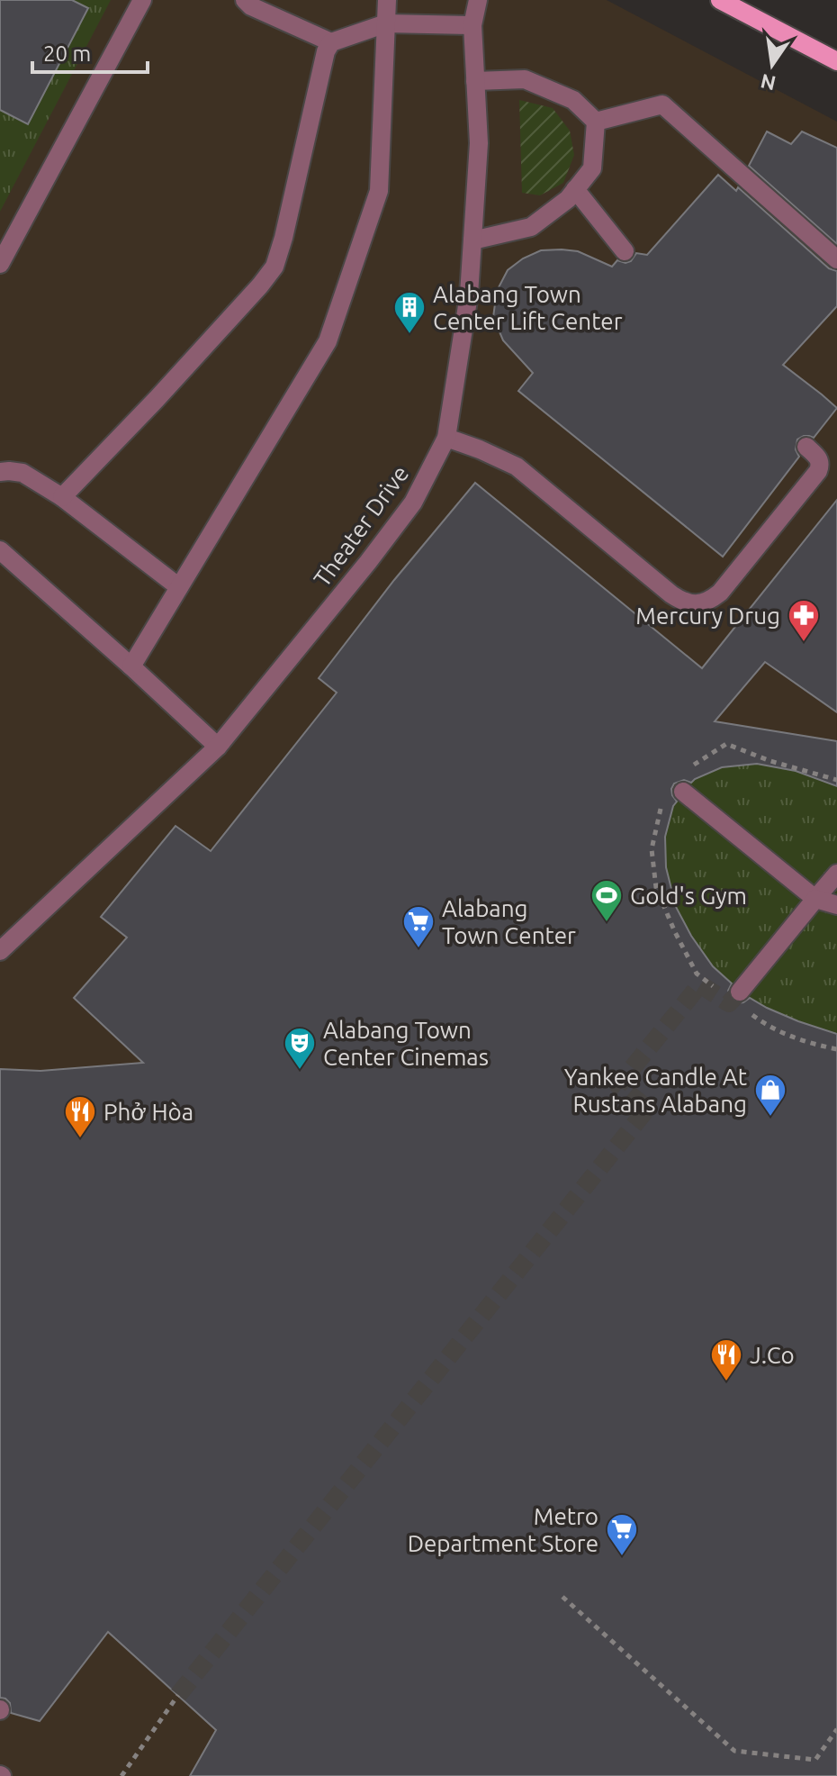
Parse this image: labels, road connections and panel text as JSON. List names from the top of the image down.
{
  "streets": {
    "street": ["Theater Drive"]
  },
  "places": {
    "building": ["Alabang Town Center Lift Center"],
    "pharmacy": ["Mercury Drug"],
    "sports": ["Gold's Gym"],
    "supermarket": ["Alabang Town Center", "Metro Department Store"],
    "theatre": ["Alabang Town Center Cinemas"],
    "shop": ["Yankee Candle At Rustans Alabang"],
    "restaurant": ["Phở Hòa", "J.Co"]
  },
  "scale_bar": "20 m",
  "north": "bottom"
}
